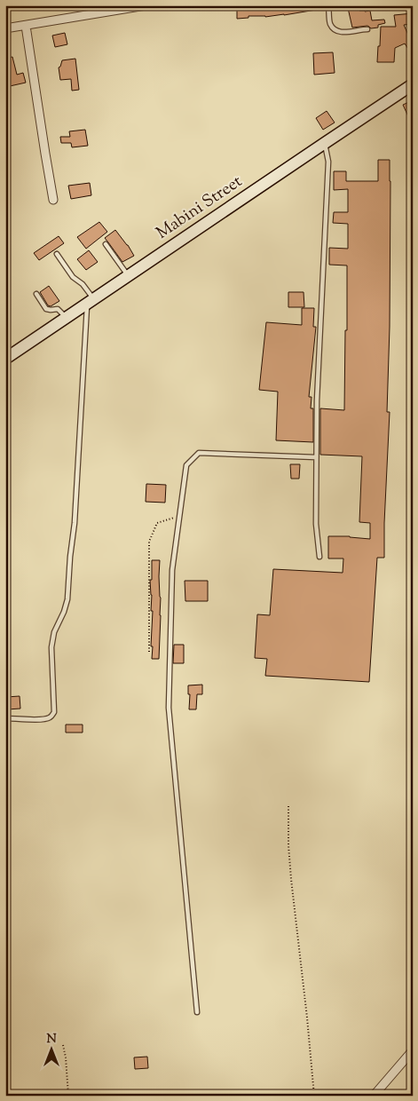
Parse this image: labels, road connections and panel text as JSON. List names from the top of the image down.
{
  "streets": {
    "main road": ["Mabini Street"]
  },
  "north": "top"
}
